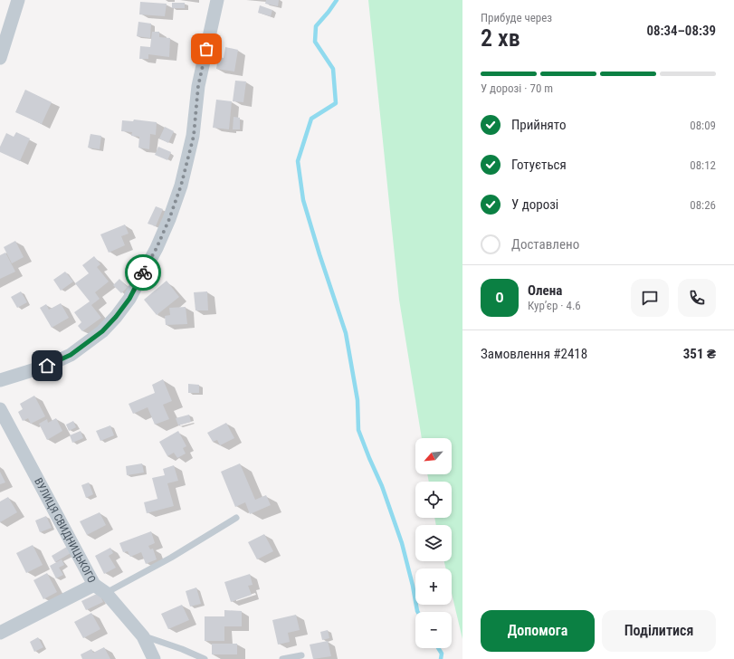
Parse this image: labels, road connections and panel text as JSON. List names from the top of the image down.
{
  "streets": {
    "street": ["ВУЛИЦЯ СВИДНИЦЬКОГО"]
  },
  "north": "bottom left",
  "page": {
    "heading": ["2 хв", "Прибуде через", "08:34–08:39"],
    "panel": [
      "Олена",
      "Кур’єр · 4.6",
      "Замовлення #2418",
      "351 ₴"
    ],
    "bar": "У дорозі · 70 m",
    "list": [
      ["Прийнято", "08:09"],
      ["Готується", "08:12"],
      ["У дорозі", "08:26"],
      "Доставлено"
    ],
    "round": "О",
    "map_buttons": ["+", "−"],
    "buttons": ["Допомога", "Поділитися"]
  }
}
